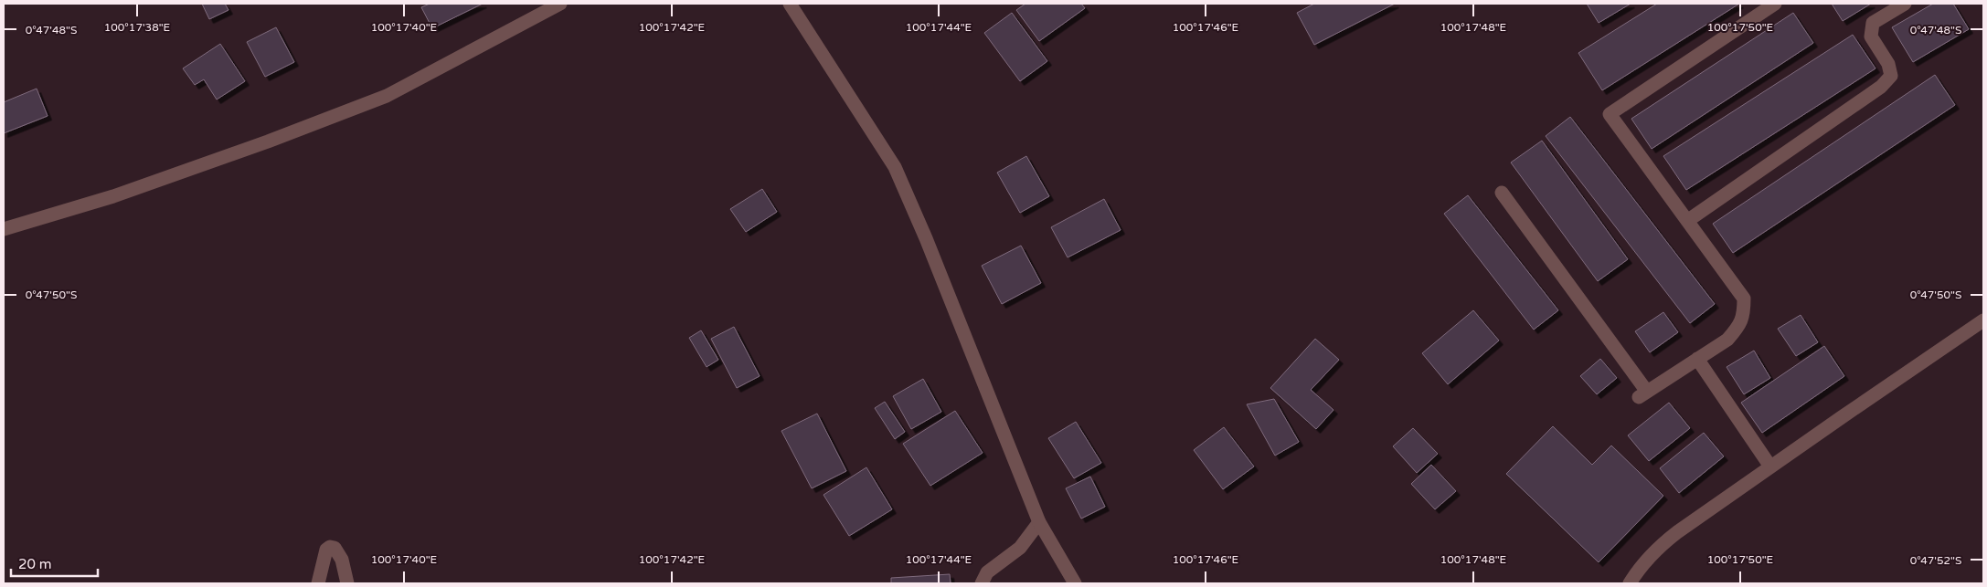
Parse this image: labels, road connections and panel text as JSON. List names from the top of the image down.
{
  "scale_bar": "20 m",
  "coordinates": [
    "100°17'38\"E",
    "100°17'40\"E",
    "100°17'42\"E",
    "100°17'44\"E",
    "100°17'46\"E",
    "100°17'48\"E",
    "100°17'50\"E",
    "0°47'48\"S",
    "0°47'50\"S",
    "0°47'52\"S"
  ]
}
